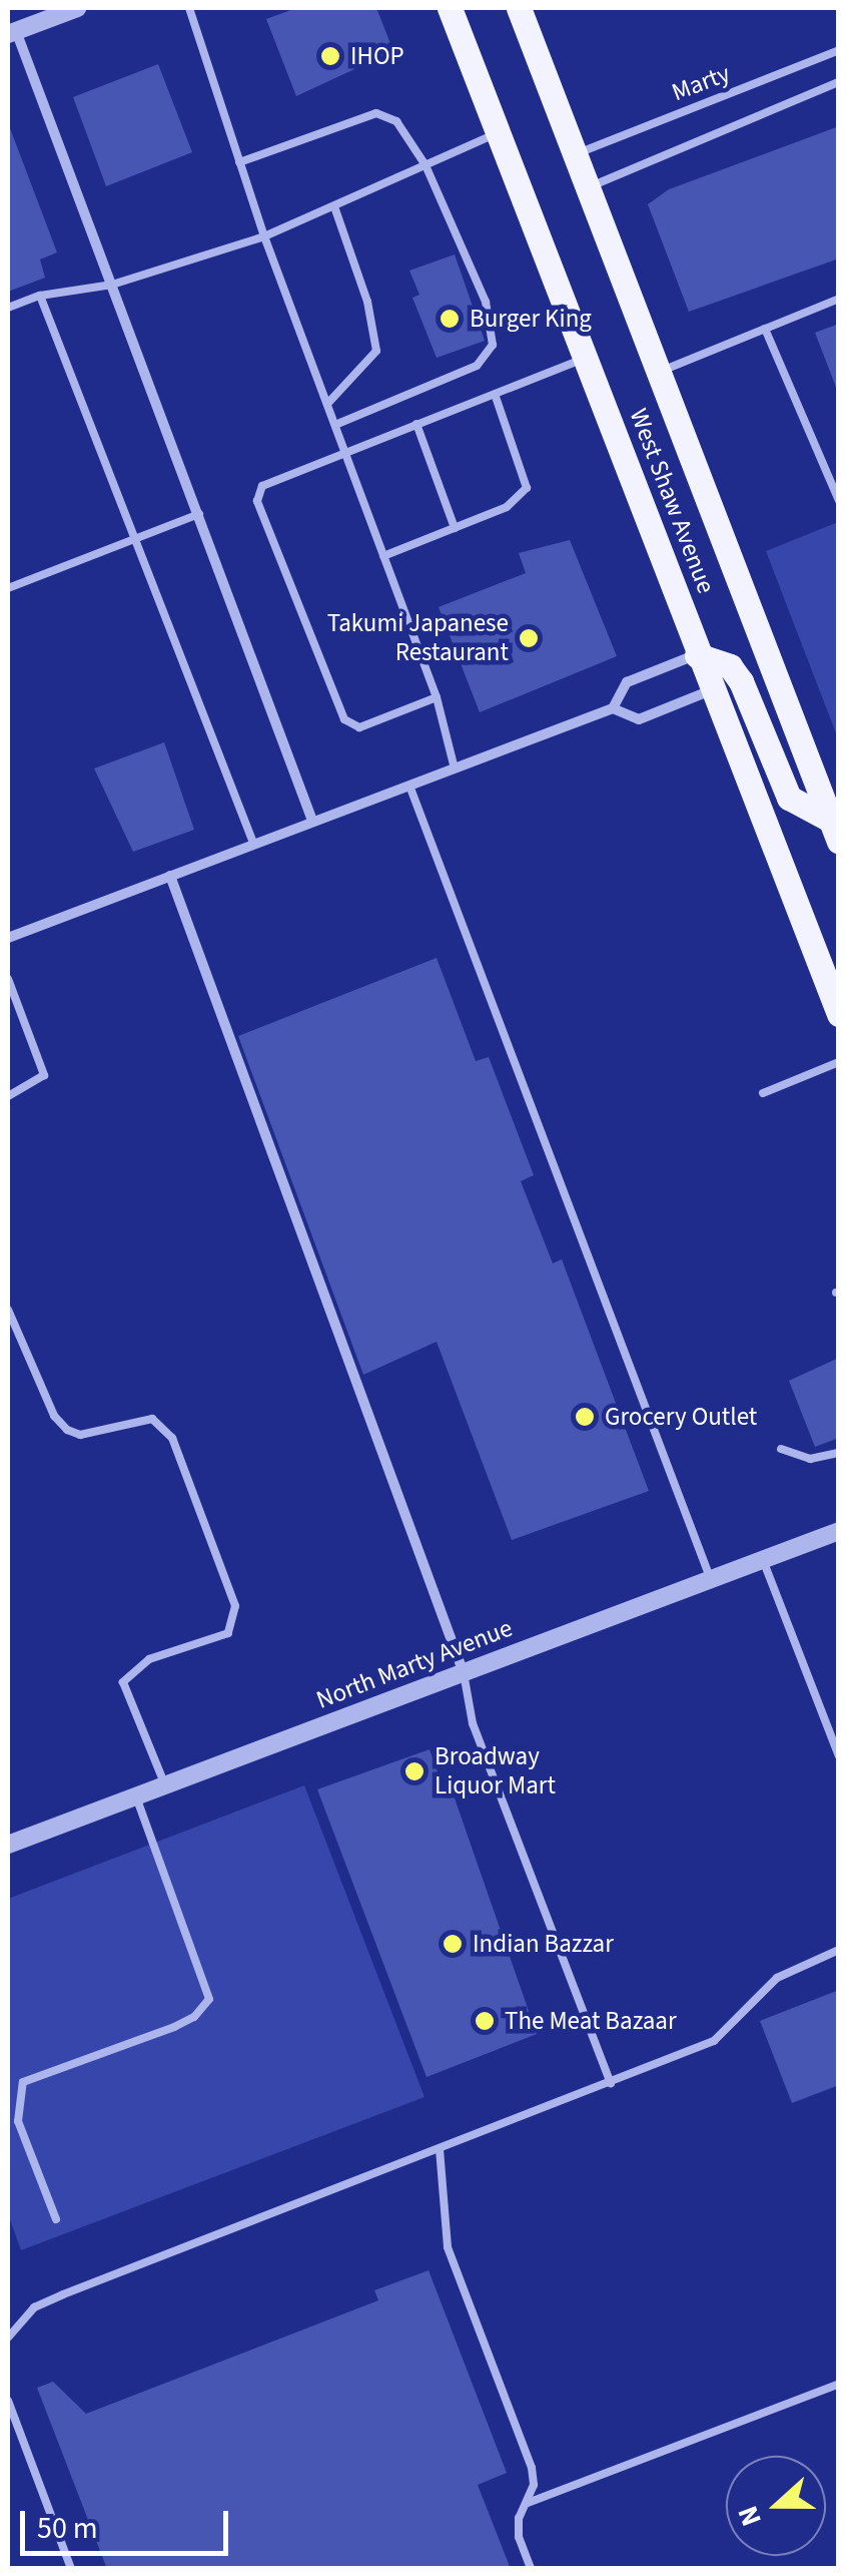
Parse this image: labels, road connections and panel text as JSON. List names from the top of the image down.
{
  "streets": {
    "main road": ["West Shaw Avenue"],
    "street": ["North Marty Avenue"],
    "lane": ["Marty"]
  },
  "crossings": [
    ["Marty", "West Shaw Avenue"]
  ],
  "places": [
    "IHOP",
    "Burger King",
    "Takumi Japanese Restaurant",
    "Grocery Outlet",
    "Broadway Liquor Mart",
    "Indian Bazzar",
    "The Meat Bazaar"
  ],
  "scale_bar": "50 m",
  "north": "left"
}
